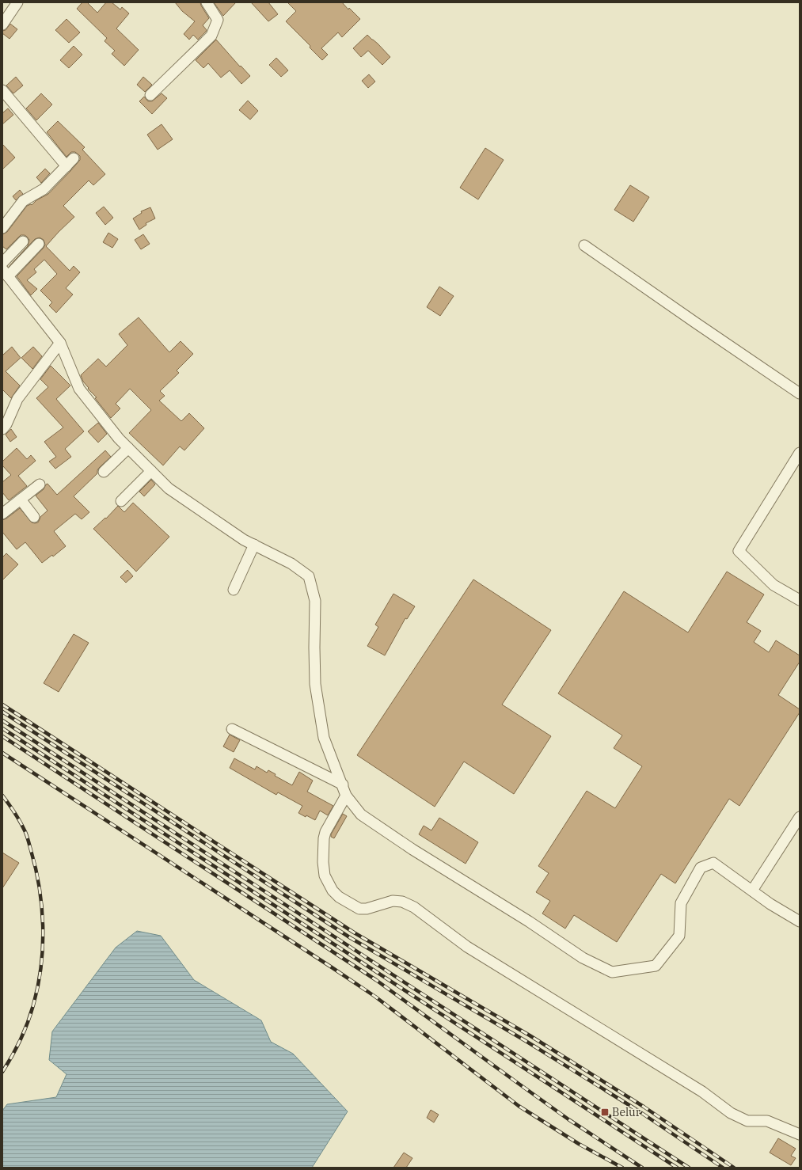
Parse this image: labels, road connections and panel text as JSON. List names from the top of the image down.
{
  "places": {
    "transit": ["Belur"]
  }
}
